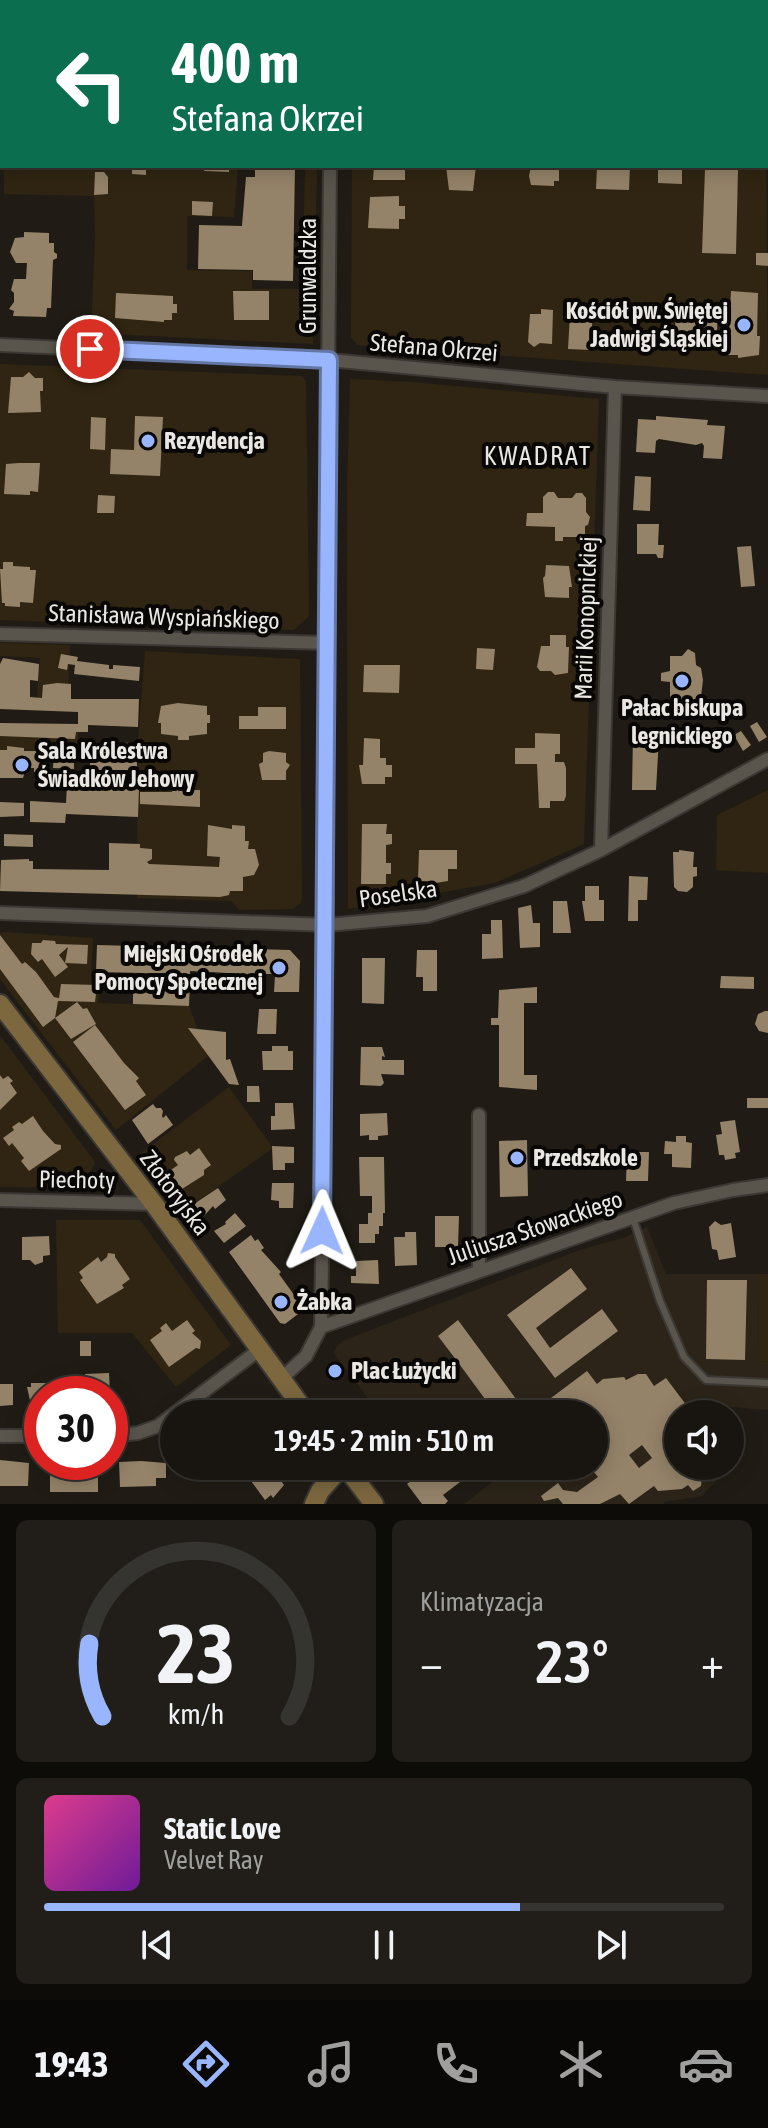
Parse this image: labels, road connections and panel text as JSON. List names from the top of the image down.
{
  "streets": {
    "street": [
      "Grunwaldzka",
      "Stefana Okrzei",
      "Stanisława Wyspiańskiego",
      "Marii Konopnickiej",
      "Poselska",
      "Piechoty",
      "Złotoryjska",
      "Juliusza Słowackiego"
    ]
  },
  "crossings": [
    ["Grunwaldzka", "Stefana Okrzei"],
    ["Grunwaldzka", "Stanisława Wyspiańskiego"],
    ["Grunwaldzka", "Poselska"],
    ["Grunwaldzka", "Juliusza Słowackiego"],
    ["Stefana Okrzei", "Marii Konopnickiej"],
    ["Marii Konopnickiej", "Poselska"],
    ["Piechoty", "Złotoryjska"]
  ],
  "districts": ["KWADRAT"],
  "places": [
    "Kościół pw. Świętej Jadwigi Śląskiej",
    "Rezydencja",
    "Pałac biskupa legnickiego",
    "Sala Królestwa Świadków Jehowy",
    "Miejski Ośrodek Pomocy Społecznej",
    "Przedszkole",
    "Żabka",
    "Plac Łużycki"
  ],
  "page": {
    "turn": ["400 m", "Stefana Okrzei"],
    "limit": "30",
    "trip": "19:45 · 2 min · 510 m",
    "tile": "Klimatyzacja",
    "heat": ["−", "23°", "+"],
    "song": ["Static Love", "Velvet Ray"],
    "tabs": "19:43",
    "gauge": ["23", "km/h"]
  }
}
